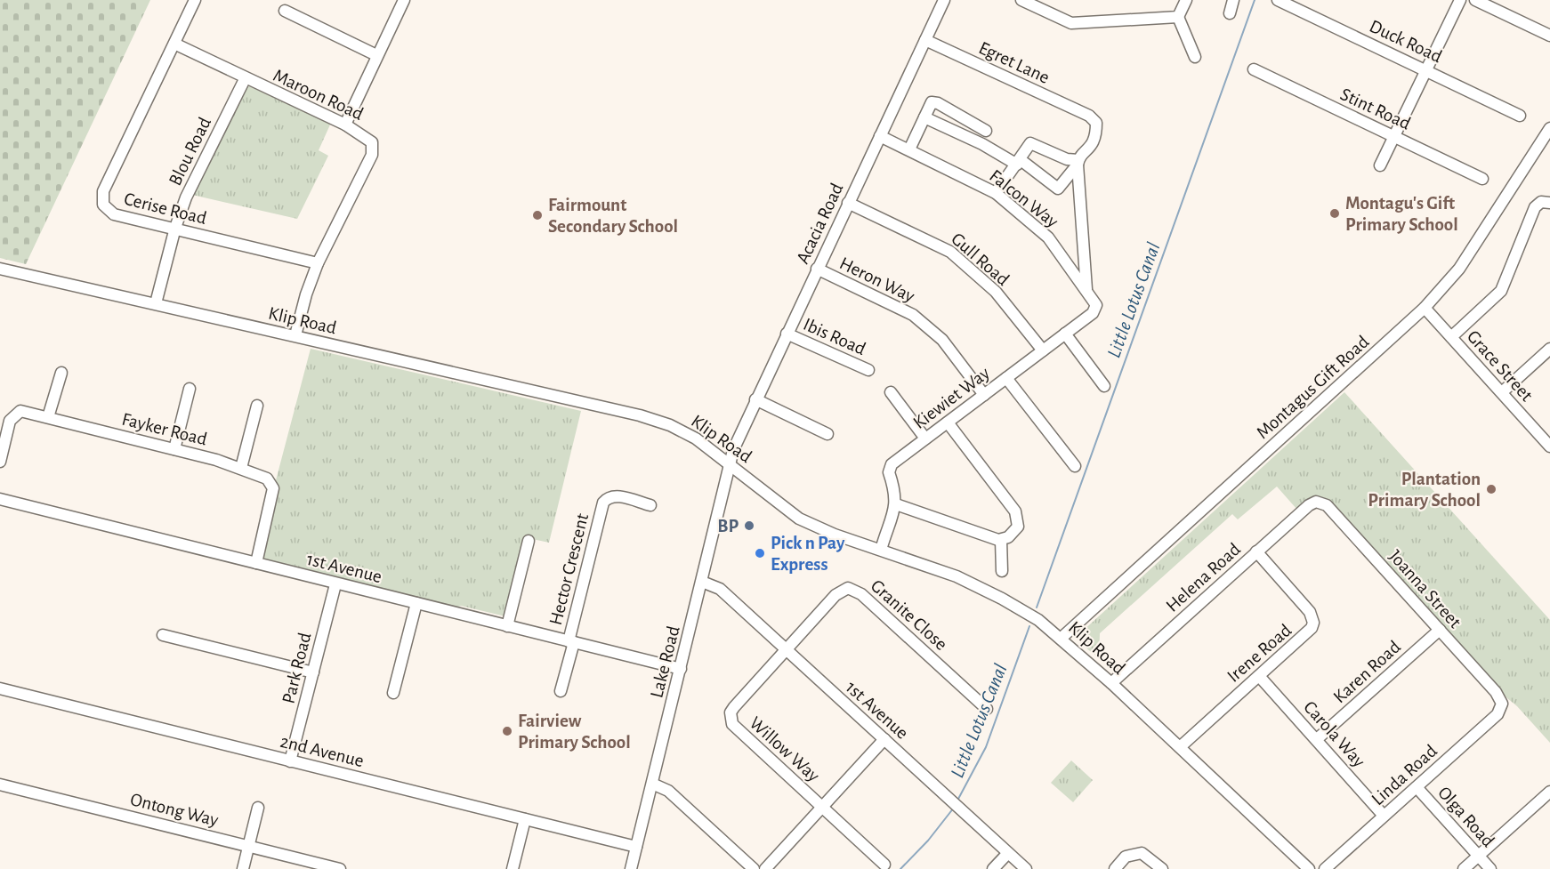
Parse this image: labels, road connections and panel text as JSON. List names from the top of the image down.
{
  "streets": {
    "street": [
      "Duck Road",
      "Egret Lane",
      "Maroon Road",
      "Stint Road",
      "Blou Road",
      "Falcon Way",
      "Cerise Road",
      "Acacia Road",
      "Gull Road",
      "Heron Way",
      "Klip Road",
      "Ibis Road",
      "Grace Street",
      "Montagus Gift Road",
      "Kiewiet Way",
      "Fayker Road",
      "1st Avenue",
      "Hector Crescent",
      "Helena Road",
      "Joanna Street",
      "Granite Close",
      "Irene Road",
      "Lake Road",
      "Park Road",
      "Karen Road",
      "Carola Way",
      "Willow Way",
      "2nd Avenue",
      "Linda Road",
      "Ontong Way",
      "Olga Road"
    ]
  },
  "crossings": [
    ["Egret Lane", "Acacia Road"],
    ["Maroon Road", "Blou Road"],
    ["Maroon Road", "Cerise Road"],
    ["Maroon Road", "Klip Road"],
    ["Blou Road", "Cerise Road"],
    ["Blou Road", "Klip Road"],
    ["Falcon Way", "Acacia Road"],
    ["Falcon Way", "Kiewiet Way"],
    ["Acacia Road", "Gull Road"],
    ["Acacia Road", "Heron Way"],
    ["Acacia Road", "Klip Road"],
    ["Acacia Road", "Ibis Road"],
    ["Acacia Road", "Lake Road"],
    ["Gull Road", "Kiewiet Way"],
    ["Heron Way", "Kiewiet Way"],
    ["Klip Road", "Montagus Gift Road"],
    ["Klip Road", "Kiewiet Way"],
    ["Klip Road", "Helena Road"],
    ["Klip Road", "Irene Road"],
    ["Klip Road", "Lake Road"],
    ["Grace Street", "Montagus Gift Road"],
    ["Fayker Road", "1st Avenue"],
    ["1st Avenue", "Hector Crescent"],
    ["1st Avenue", "Granite Close"],
    ["1st Avenue", "Lake Road"],
    ["1st Avenue", "Park Road"],
    ["1st Avenue", "Willow Way"],
    ["Helena Road", "Joanna Street"],
    ["Helena Road", "Irene Road"],
    ["Joanna Street", "Karen Road"],
    ["Joanna Street", "Linda Road"],
    ["Granite Close", "Willow Way"],
    ["Irene Road", "Carola Way"],
    ["Lake Road", "2nd Avenue"],
    ["Park Road", "2nd Avenue"],
    ["Karen Road", "Carola Way"],
    ["Carola Way", "Linda Road"],
    ["Linda Road", "Olga Road"]
  ],
  "water": ["Little Lotus Canal"],
  "places": [
    "Montagu's Gift Primary School",
    "Fairmount Secondary School",
    "Plantation Primary School",
    "BP",
    "Pick n Pay Express",
    "Fairview Primary School"
  ]
}
